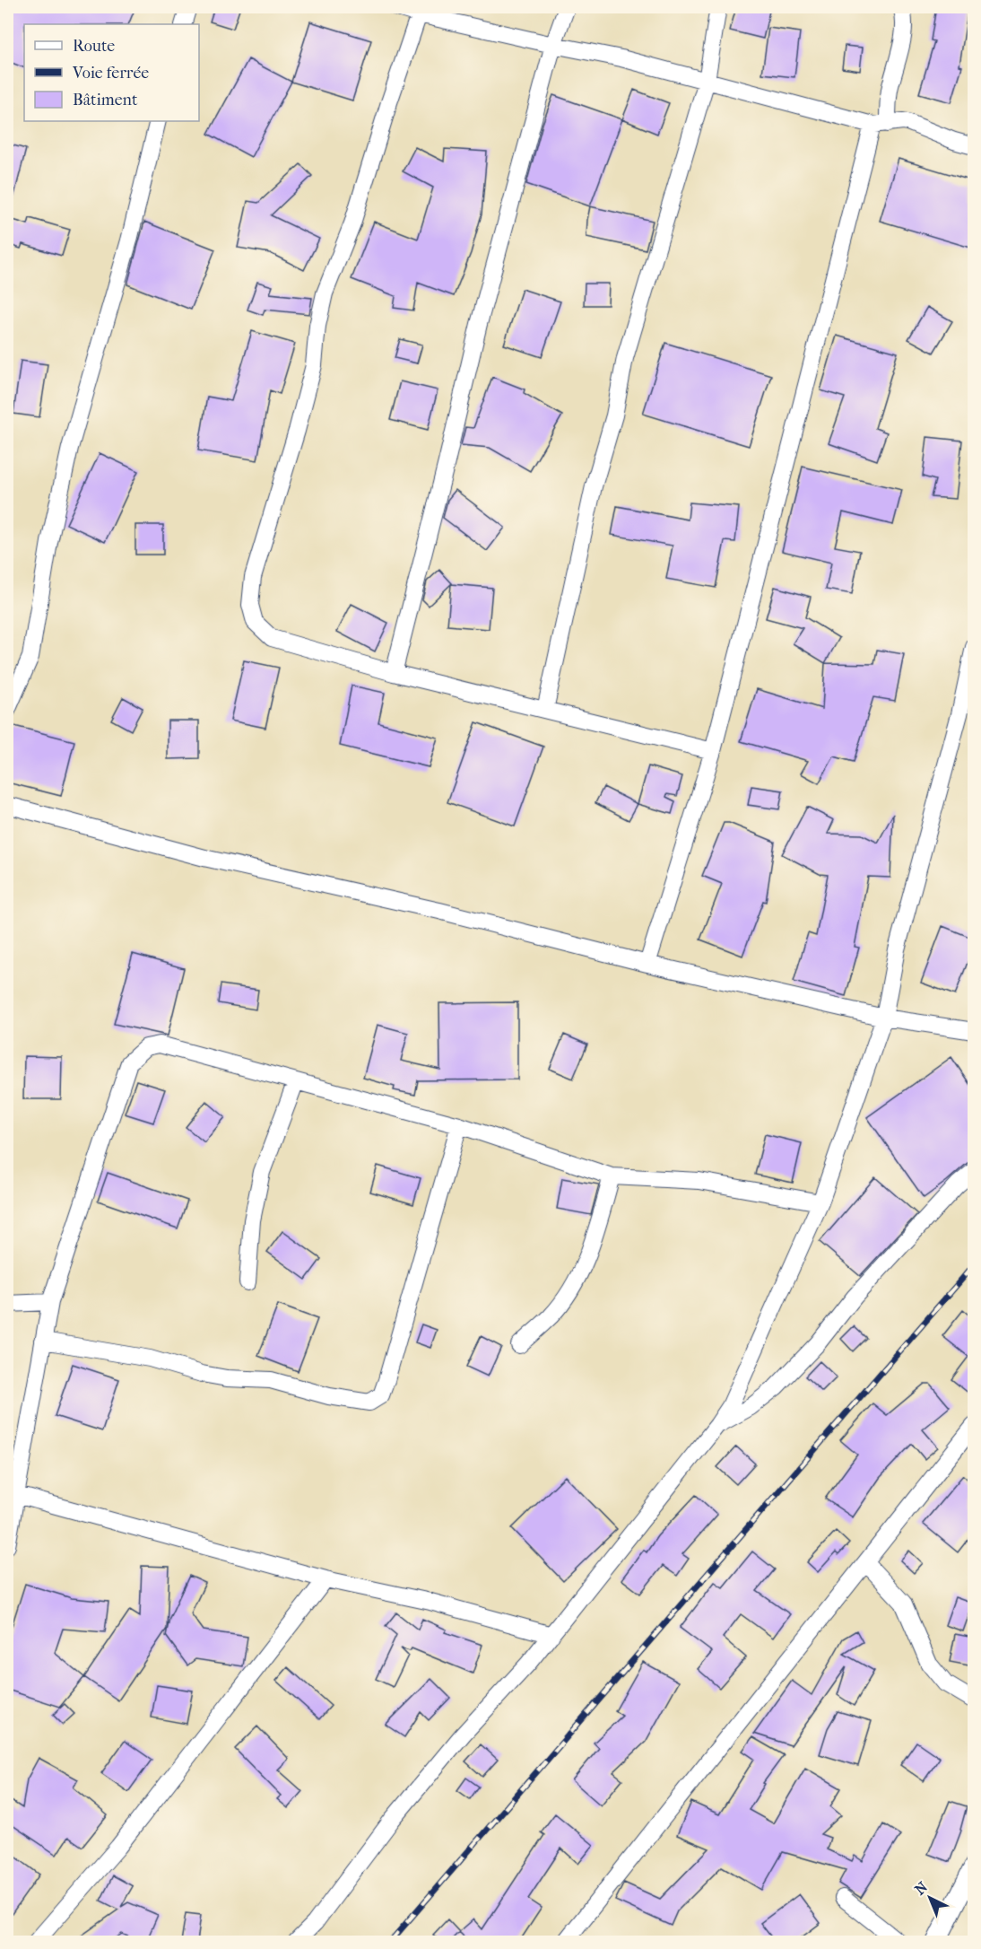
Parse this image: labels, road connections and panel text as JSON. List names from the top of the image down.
{
  "legend": ["Route", "Voie ferrée", "Bâtiment"],
  "north": "top left"
}
